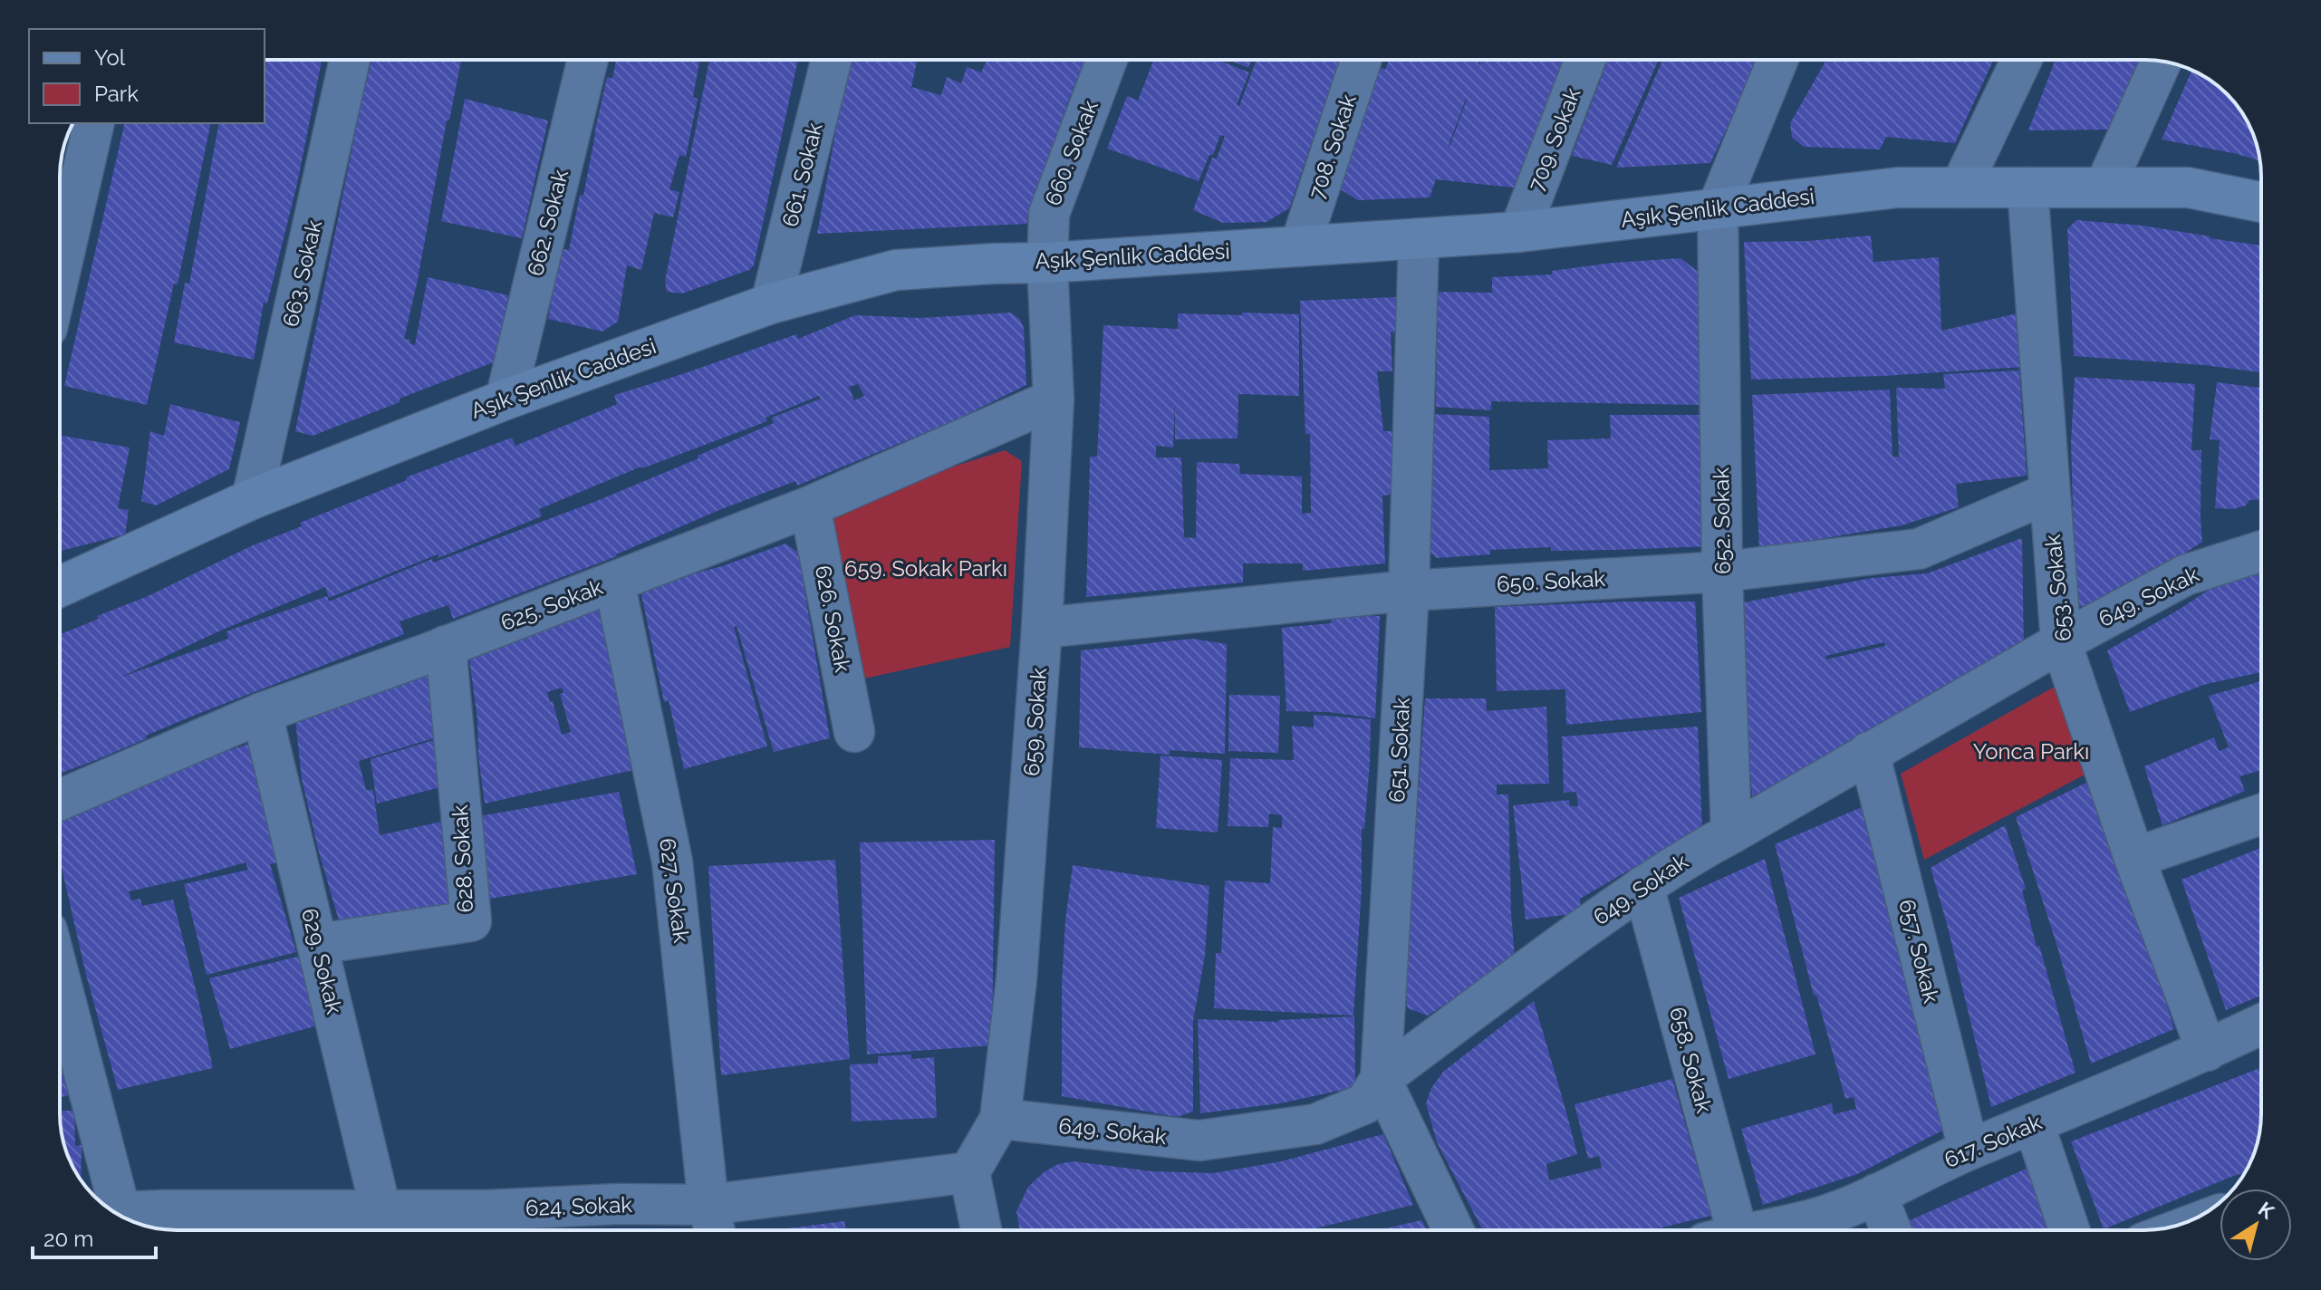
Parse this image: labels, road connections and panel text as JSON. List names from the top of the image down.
{
  "streets": {
    "street": [
      "709. Sokak",
      "708. Sokak",
      "660. Sokak",
      "661. Sokak",
      "Aşık Şenlik Caddesi",
      "662. Sokak",
      "663. Sokak",
      "652. Sokak",
      "650. Sokak",
      "653. Sokak",
      "649. Sokak",
      "625. Sokak",
      "626. Sokak",
      "659. Sokak",
      "651. Sokak",
      "628. Sokak",
      "627. Sokak",
      "657. Sokak",
      "629. Sokak",
      "658. Sokak",
      "617. Sokak",
      "624. Sokak"
    ]
  },
  "crossings": [
    ["709. Sokak", "Aşık Şenlik Caddesi"],
    ["708. Sokak", "Aşık Şenlik Caddesi"],
    ["660. Sokak", "Aşık Şenlik Caddesi"],
    ["660. Sokak", "659. Sokak"],
    ["661. Sokak", "Aşık Şenlik Caddesi"],
    ["Aşık Şenlik Caddesi", "662. Sokak"],
    ["Aşık Şenlik Caddesi", "663. Sokak"],
    ["Aşık Şenlik Caddesi", "652. Sokak"],
    ["Aşık Şenlik Caddesi", "653. Sokak"],
    ["Aşık Şenlik Caddesi", "659. Sokak"],
    ["Aşık Şenlik Caddesi", "651. Sokak"],
    ["652. Sokak", "650. Sokak"],
    ["652. Sokak", "649. Sokak"],
    ["650. Sokak", "653. Sokak"],
    ["650. Sokak", "659. Sokak"],
    ["650. Sokak", "651. Sokak"],
    ["653. Sokak", "649. Sokak"],
    ["653. Sokak", "617. Sokak"],
    ["649. Sokak", "659. Sokak"],
    ["649. Sokak", "651. Sokak"],
    ["649. Sokak", "657. Sokak"],
    ["649. Sokak", "658. Sokak"],
    ["625. Sokak", "626. Sokak"],
    ["625. Sokak", "659. Sokak"],
    ["625. Sokak", "628. Sokak"],
    ["625. Sokak", "627. Sokak"],
    ["625. Sokak", "629. Sokak"],
    ["659. Sokak", "624. Sokak"],
    ["628. Sokak", "629. Sokak"],
    ["627. Sokak", "624. Sokak"],
    ["657. Sokak", "617. Sokak"],
    ["629. Sokak", "624. Sokak"]
  ],
  "parks": ["659. Sokak Parkı", "Yonca Parkı"],
  "legend": ["Yol", "Park"],
  "scale_bar": "20 m",
  "north": "top right"
}
